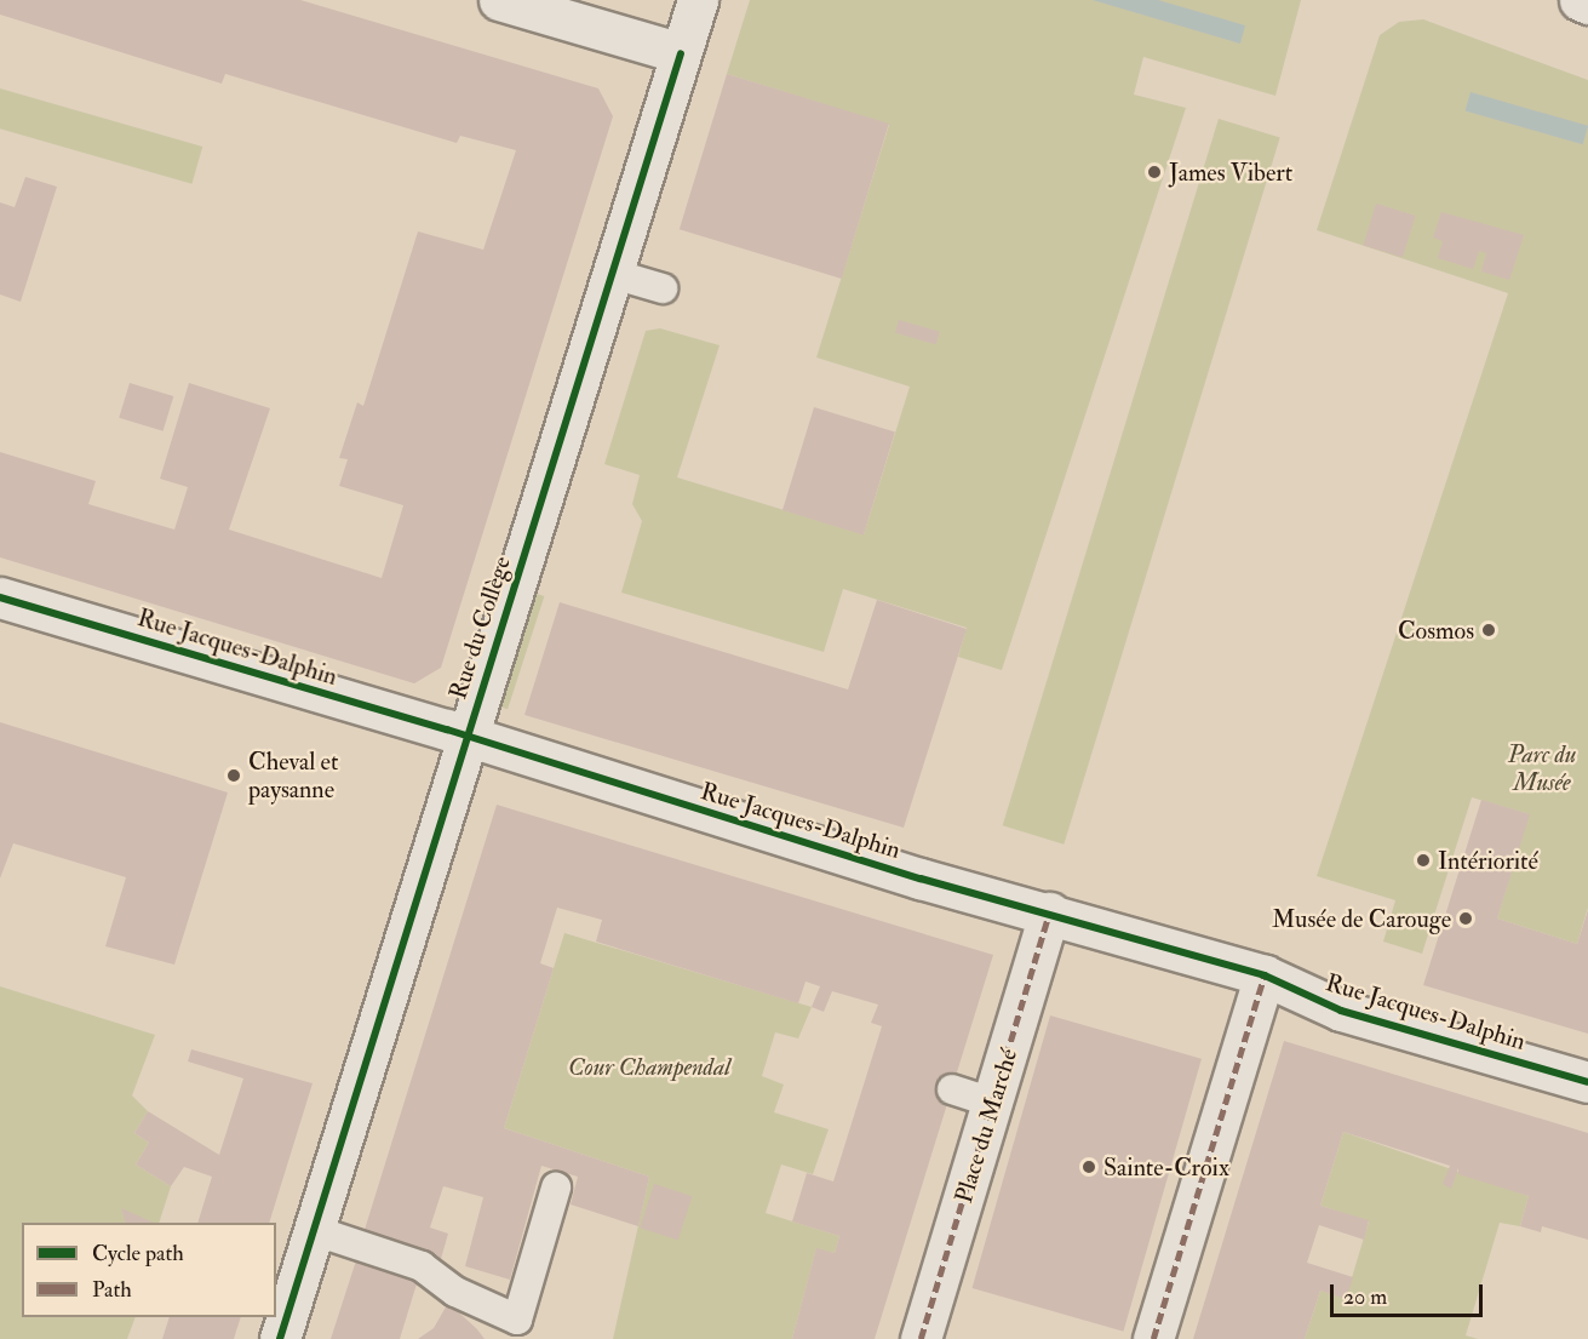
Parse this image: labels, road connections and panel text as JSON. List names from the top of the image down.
{
  "streets": {
    "street": ["Rue du Collège", "Rue Jacques-Dalphin", "Place du Marché"]
  },
  "crossings": [
    ["Rue du Collège", "Rue Jacques-Dalphin"],
    ["Rue Jacques-Dalphin", "Place du Marché"]
  ],
  "parks": ["Parc du Musée", "Cour Champendal"],
  "places": [
    "James Vibert",
    "Cosmos",
    "Cheval et paysanne",
    "Intériorité",
    "Musée de Carouge",
    "Sainte-Croix"
  ],
  "legend": ["Cycle path", "Path"],
  "scale_bar": "20 m"
}
